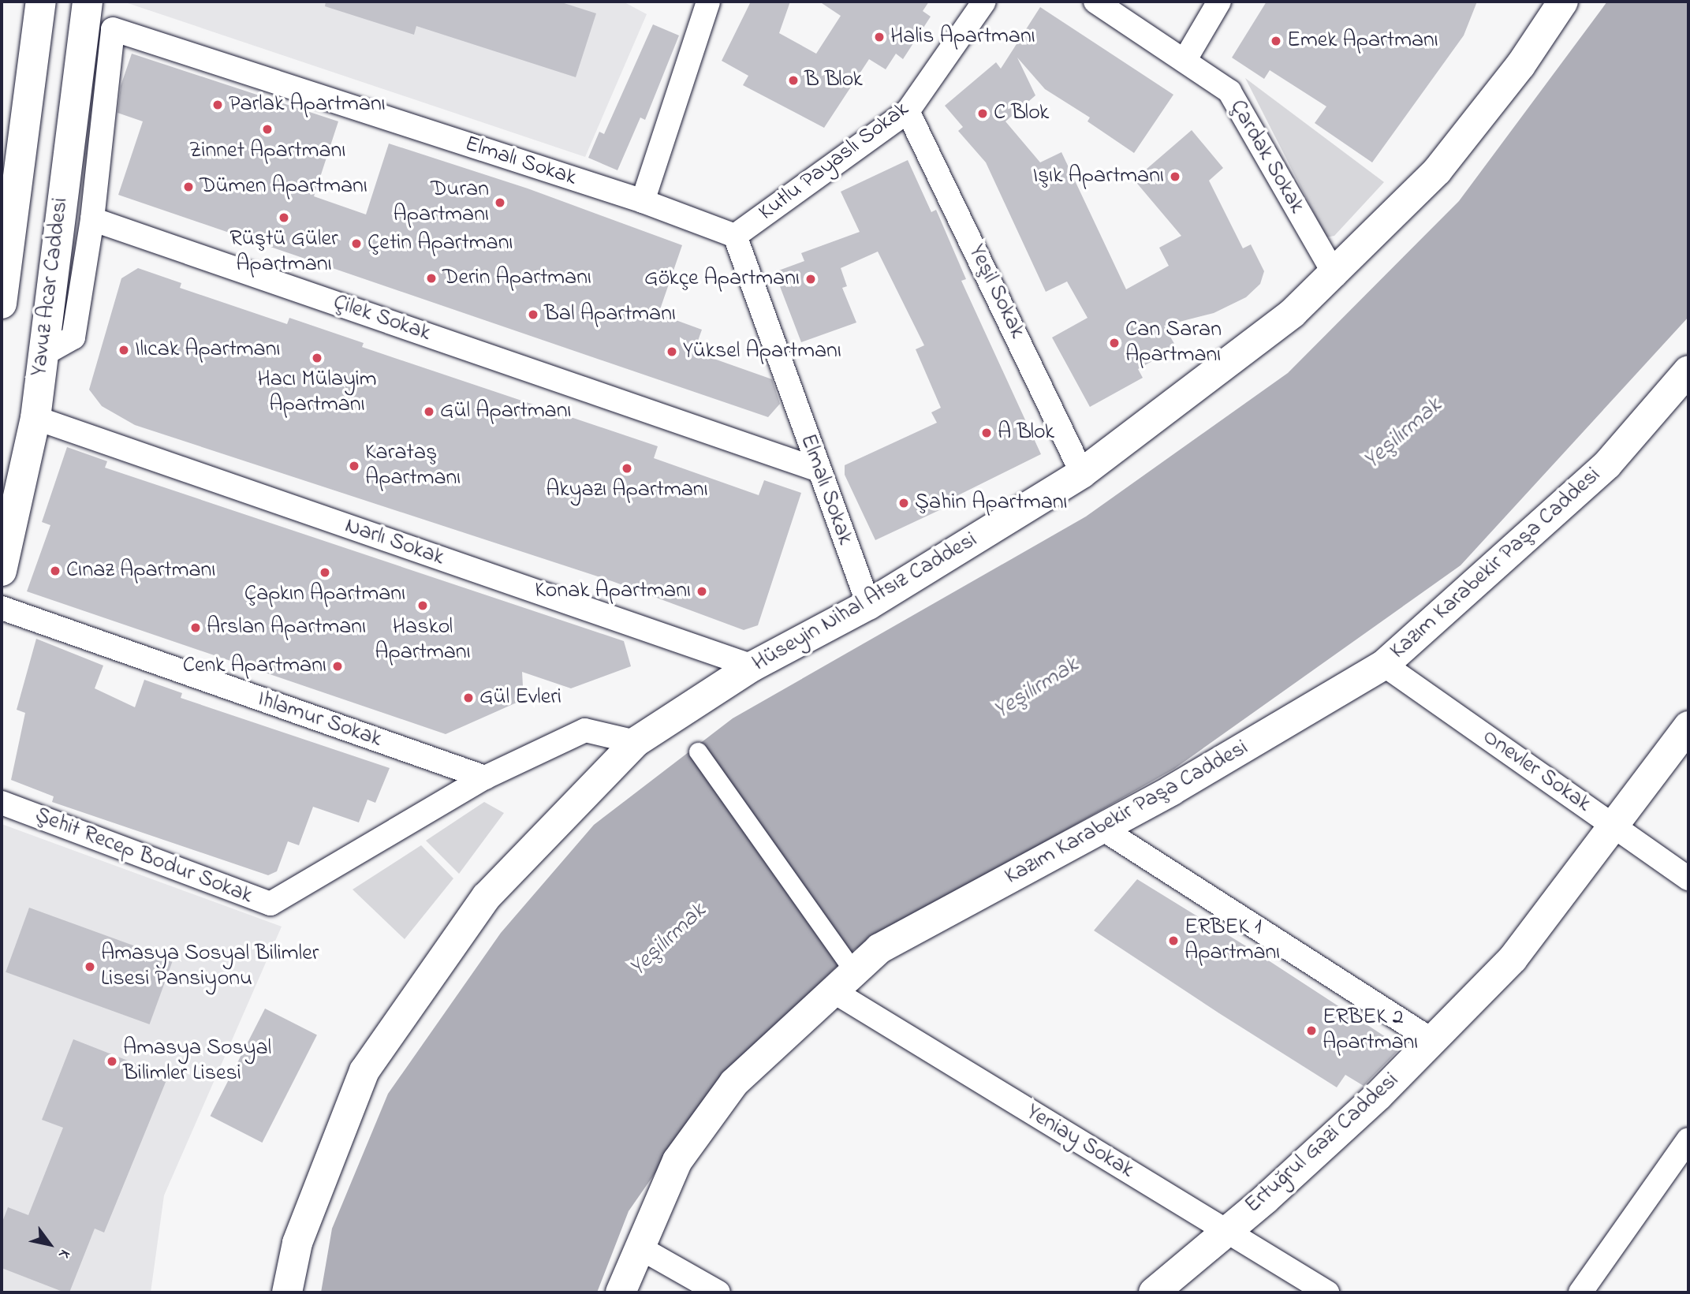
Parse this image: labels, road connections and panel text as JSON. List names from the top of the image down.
{
  "streets": {
    "street": [
      "Çardak Sokak",
      "Elmalı Sokak",
      "Kutlu Payaslı Sokak",
      "Yavuz Acar Caddesi",
      "Yeşil Sokak",
      "Çilek Sokak",
      "Narlı Sokak",
      "Kazım Karabekir Paşa Caddesi",
      "Hüseyin Nihal Atsız Caddesi",
      "Ihlamur Sokak",
      "Onevler Sokak",
      "Şehit Recep Bodur Sokak",
      "Yeniay Sokak",
      "Ertuğrul Gazi Caddesi"
    ]
  },
  "crossings": [
    ["Çardak Sokak", "Hüseyin Nihal Atsız Caddesi"],
    ["Elmalı Sokak", "Kutlu Payaslı Sokak"],
    ["Elmalı Sokak", "Çilek Sokak"],
    ["Elmalı Sokak", "Hüseyin Nihal Atsız Caddesi"],
    ["Kutlu Payaslı Sokak", "Yeşil Sokak"],
    ["Yavuz Acar Caddesi", "Narlı Sokak"],
    ["Yeşil Sokak", "Hüseyin Nihal Atsız Caddesi"],
    ["Narlı Sokak", "Hüseyin Nihal Atsız Caddesi"],
    ["Kazım Karabekir Paşa Caddesi", "Onevler Sokak"],
    ["Kazım Karabekir Paşa Caddesi", "Yeniay Sokak"],
    ["Ihlamur Sokak", "Şehit Recep Bodur Sokak"],
    ["Onevler Sokak", "Ertuğrul Gazi Caddesi"],
    ["Yeniay Sokak", "Ertuğrul Gazi Caddesi"]
  ],
  "water": ["Yeşilırmak"],
  "places": [
    "Halis Apartmanı",
    "Emek Apartmanı",
    "B Blok",
    "Parlak Apartmanı",
    "C Blok",
    "Zinnet Apartmanı",
    "Işık Apartmanı",
    "Dümen Apartmanı",
    "Duran Apartmanı",
    "Rüştü Güler Apartmanı",
    "Çetin Apartmanı",
    "Derin Apartmanı",
    "Gökçe Apartmanı",
    "Bal Apartmanı",
    "Can Saran Apartmanı",
    "Ilıcak Apartmanı",
    "Yüksel Apartmanı",
    "Hacı Mülayim Apartmanı",
    "Gül Apartmanı",
    "A Blok",
    "Karataş Apartmanı",
    "Akyazı Apartmanı",
    "Şahin Apartmanı",
    "Cınaz Apartmanı",
    "Çapkın Apartmanı",
    "Konak Apartmanı",
    "Haskol Apartmanı",
    "Arslan Apartmanı",
    "Cenk Apartmanı",
    "Gül Evleri",
    "ERBEK 1 Apartmanı",
    "Amasya Sosyal Bilimler Lisesi Pansiyonu",
    "ERBEK 2 Apartmanı",
    "Amasya Sosyal Bilimler Lisesi"
  ],
  "north": "bottom right"
}
